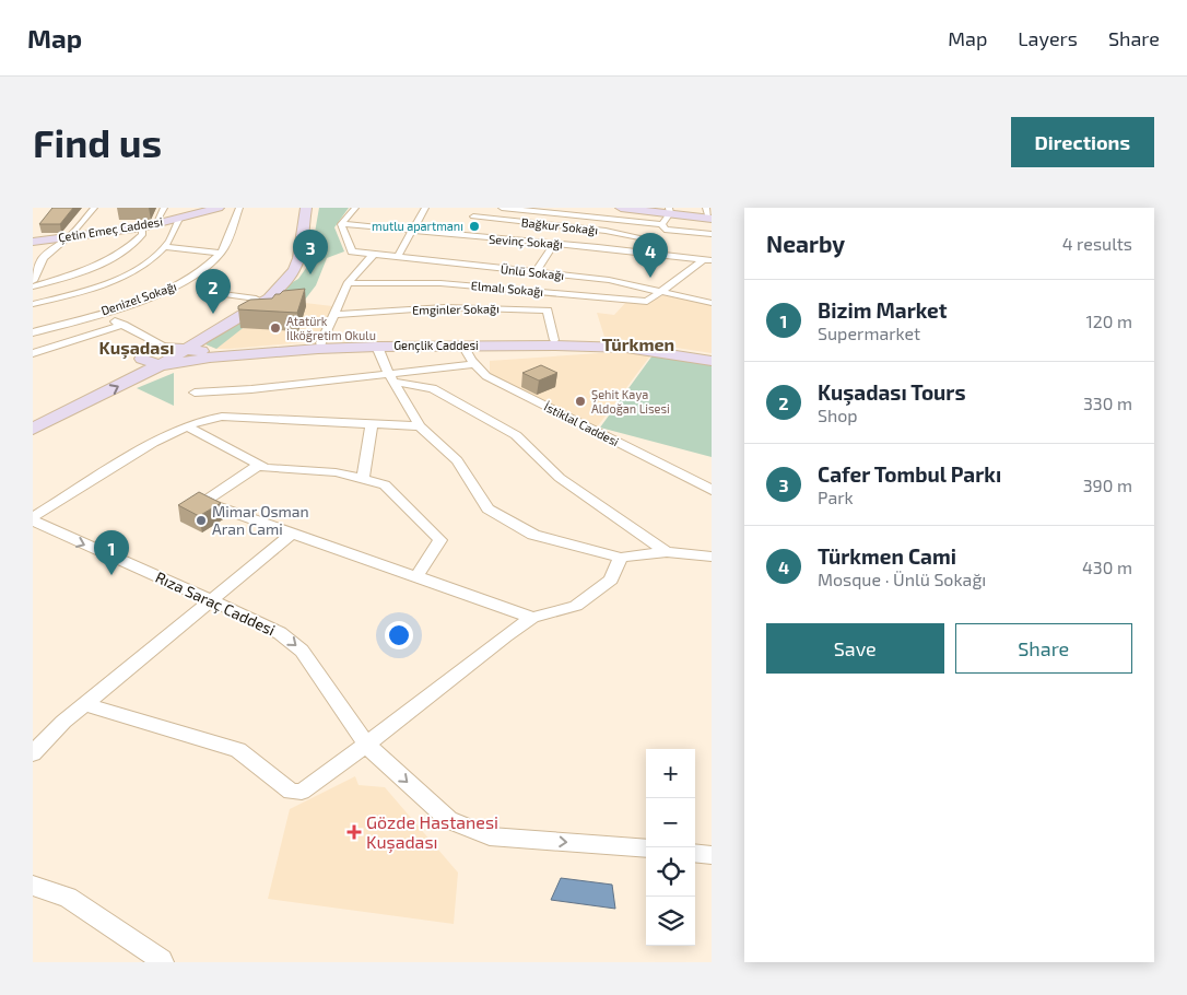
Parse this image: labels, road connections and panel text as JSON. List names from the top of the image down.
{
  "streets": {
    "main road": ["Çetin Emeç Caddesi", "Gençlik Caddesi"],
    "street": [
      "Bağkur Sokağı",
      "Sevinç Sokağı",
      "Ünlü Sokağı",
      "Elmalı Sokağı",
      "Denizel Sokağı",
      "Emginler Sokağı",
      "İstiklal Caddesi",
      "Rıza Saraç Caddesi"
    ]
  },
  "crossings": [
    ["Sevinç Sokağı", "Ünlü Sokağı"],
    ["Sevinç Sokağı", "Elmalı Sokağı"],
    ["Ünlü Sokağı", "Elmalı Sokağı"],
    ["Gençlik Caddesi", "İstiklal Caddesi"]
  ],
  "one_way": ["Rıza Saraç Caddesi"],
  "districts": ["Türkmen", "Kuşadası"],
  "places": {
    "other": [
      "mutlu apartmanı",
      "Atatürk İlköğretim Okulu",
      "Şehit Kaya Aldoğan Lisesi",
      "Mimar Osman Aran Cami"
    ],
    "health": ["Gözde Hastanesi Kuşadası"]
  },
  "page": {
    "header": "Map",
    "nav": ["Map", "Layers", "Share"],
    "buttons": [
      "Directions",
      ["Save", "Share"]
    ],
    "title": "Find us",
    "heading": ["Nearby", "4 results"],
    "pins": [
      "3",
      "4",
      "2",
      "1"
    ],
    "list": [
      {
        "mark": "1",
        "name": "Bizim Market",
        "note": "Supermarket",
        "value": "120 m"
      },
      {
        "mark": "2",
        "name": "Kuşadası Tours",
        "note": "Shop",
        "value": "330 m"
      },
      {
        "mark": "3",
        "name": "Cafer Tombul Parkı",
        "note": "Park",
        "value": "390 m"
      },
      {
        "mark": "4",
        "name": "Türkmen Cami",
        "note": "Mosque · Ünlü Sokağı",
        "value": "430 m"
      }
    ],
    "map_buttons": ["+", "−"]
  }
}
